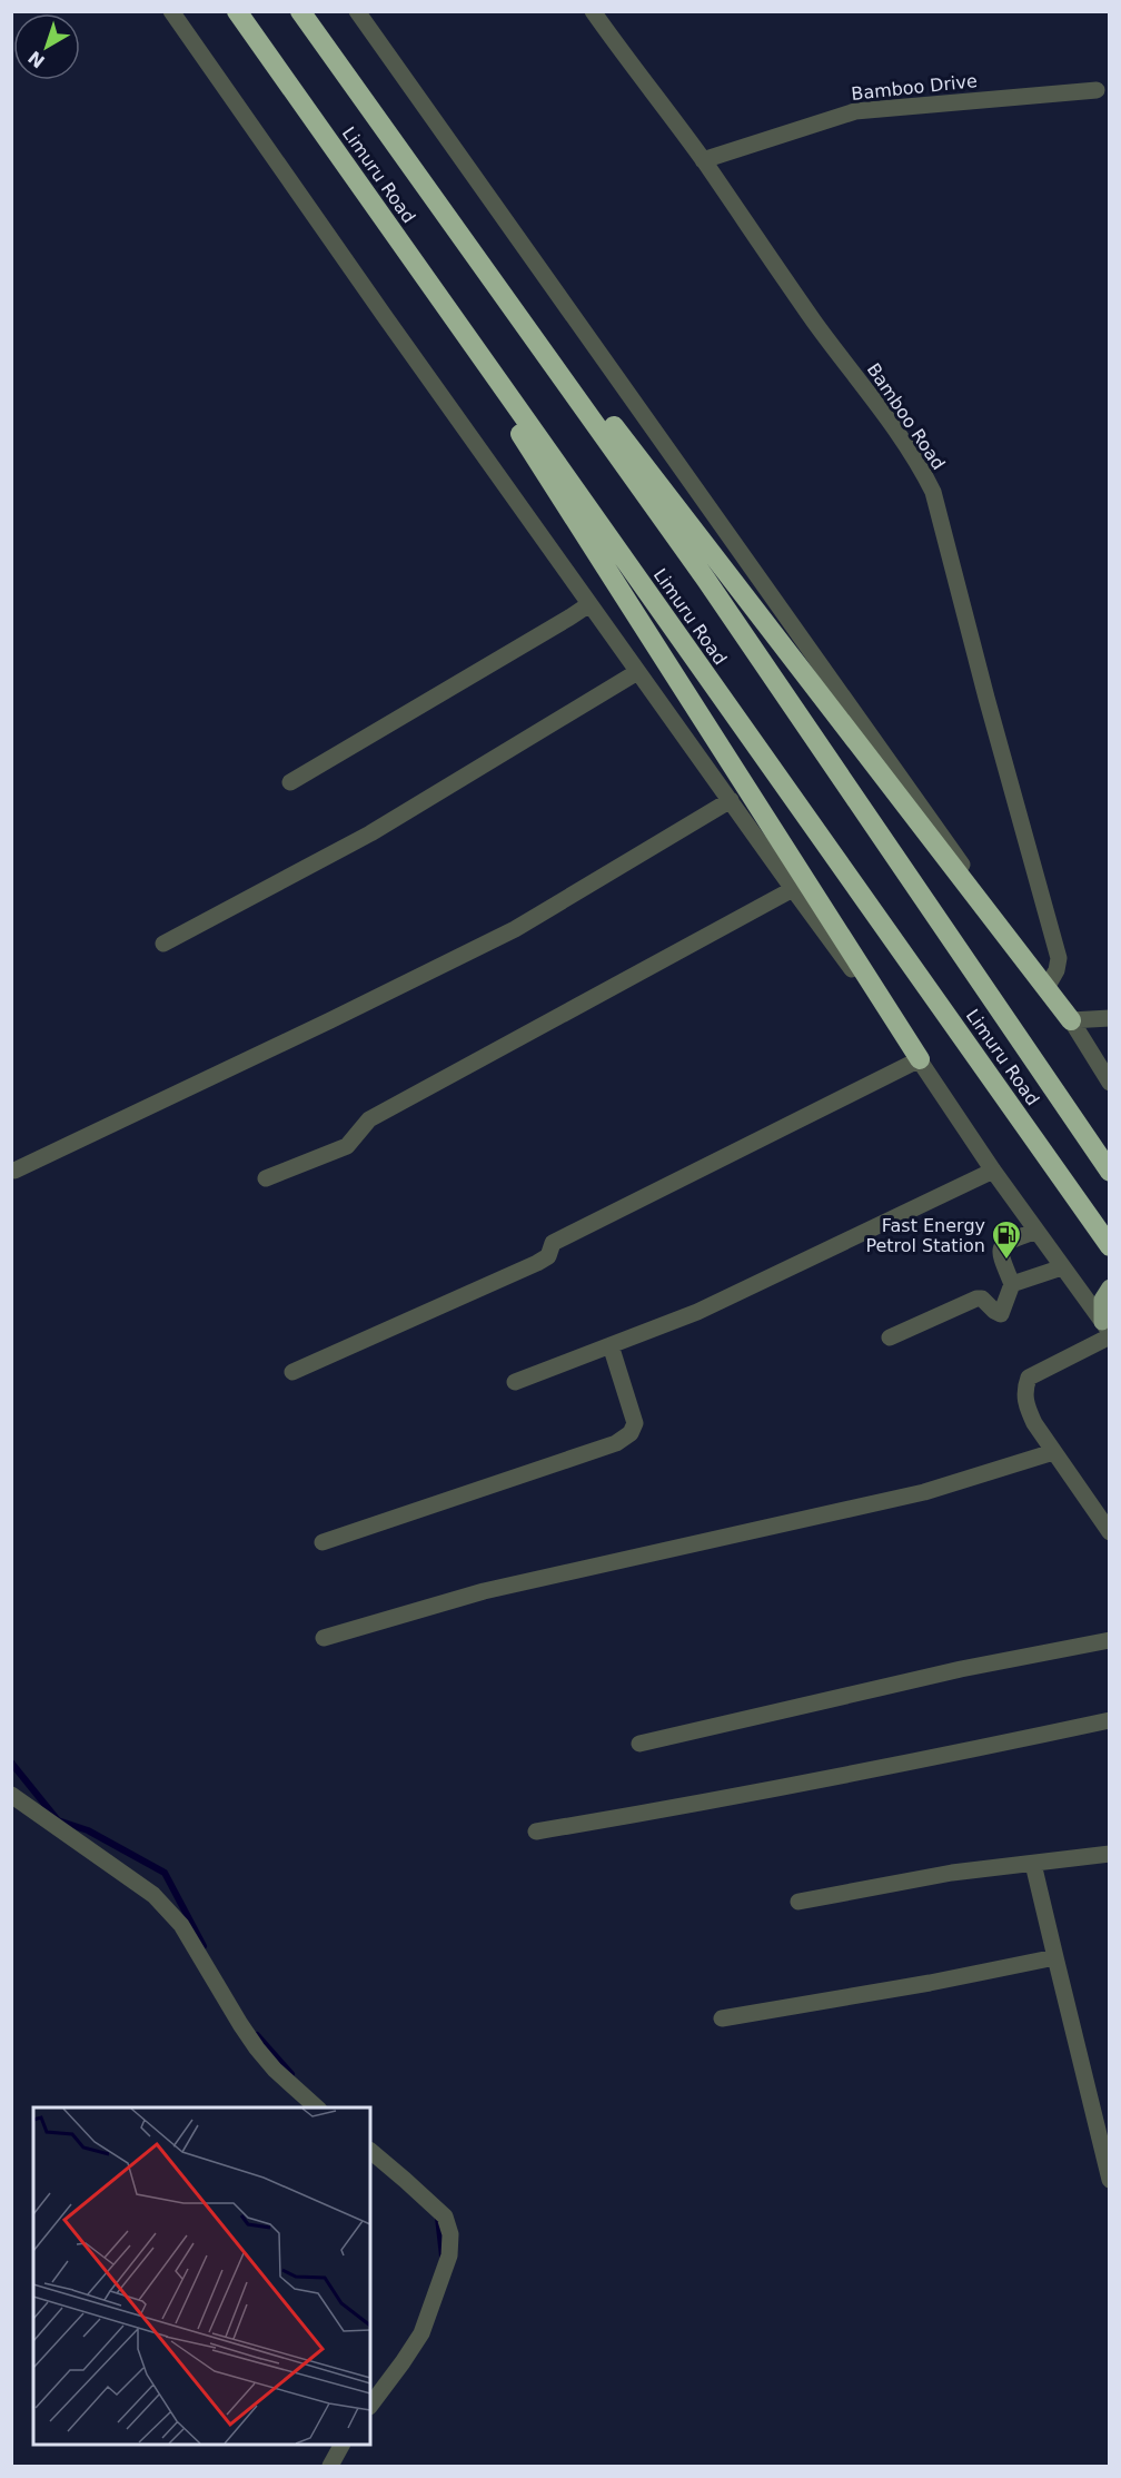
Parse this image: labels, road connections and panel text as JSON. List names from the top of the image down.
{
  "streets": {
    "highway": ["Limuru Road"],
    "street": ["Bamboo Drive", "Bamboo Road"]
  },
  "crossings": [
    ["Bamboo Drive", "Bamboo Road"]
  ],
  "places": {
    "fuel station": ["Fast Energy Petrol Station"]
  },
  "north": "bottom left"
}
